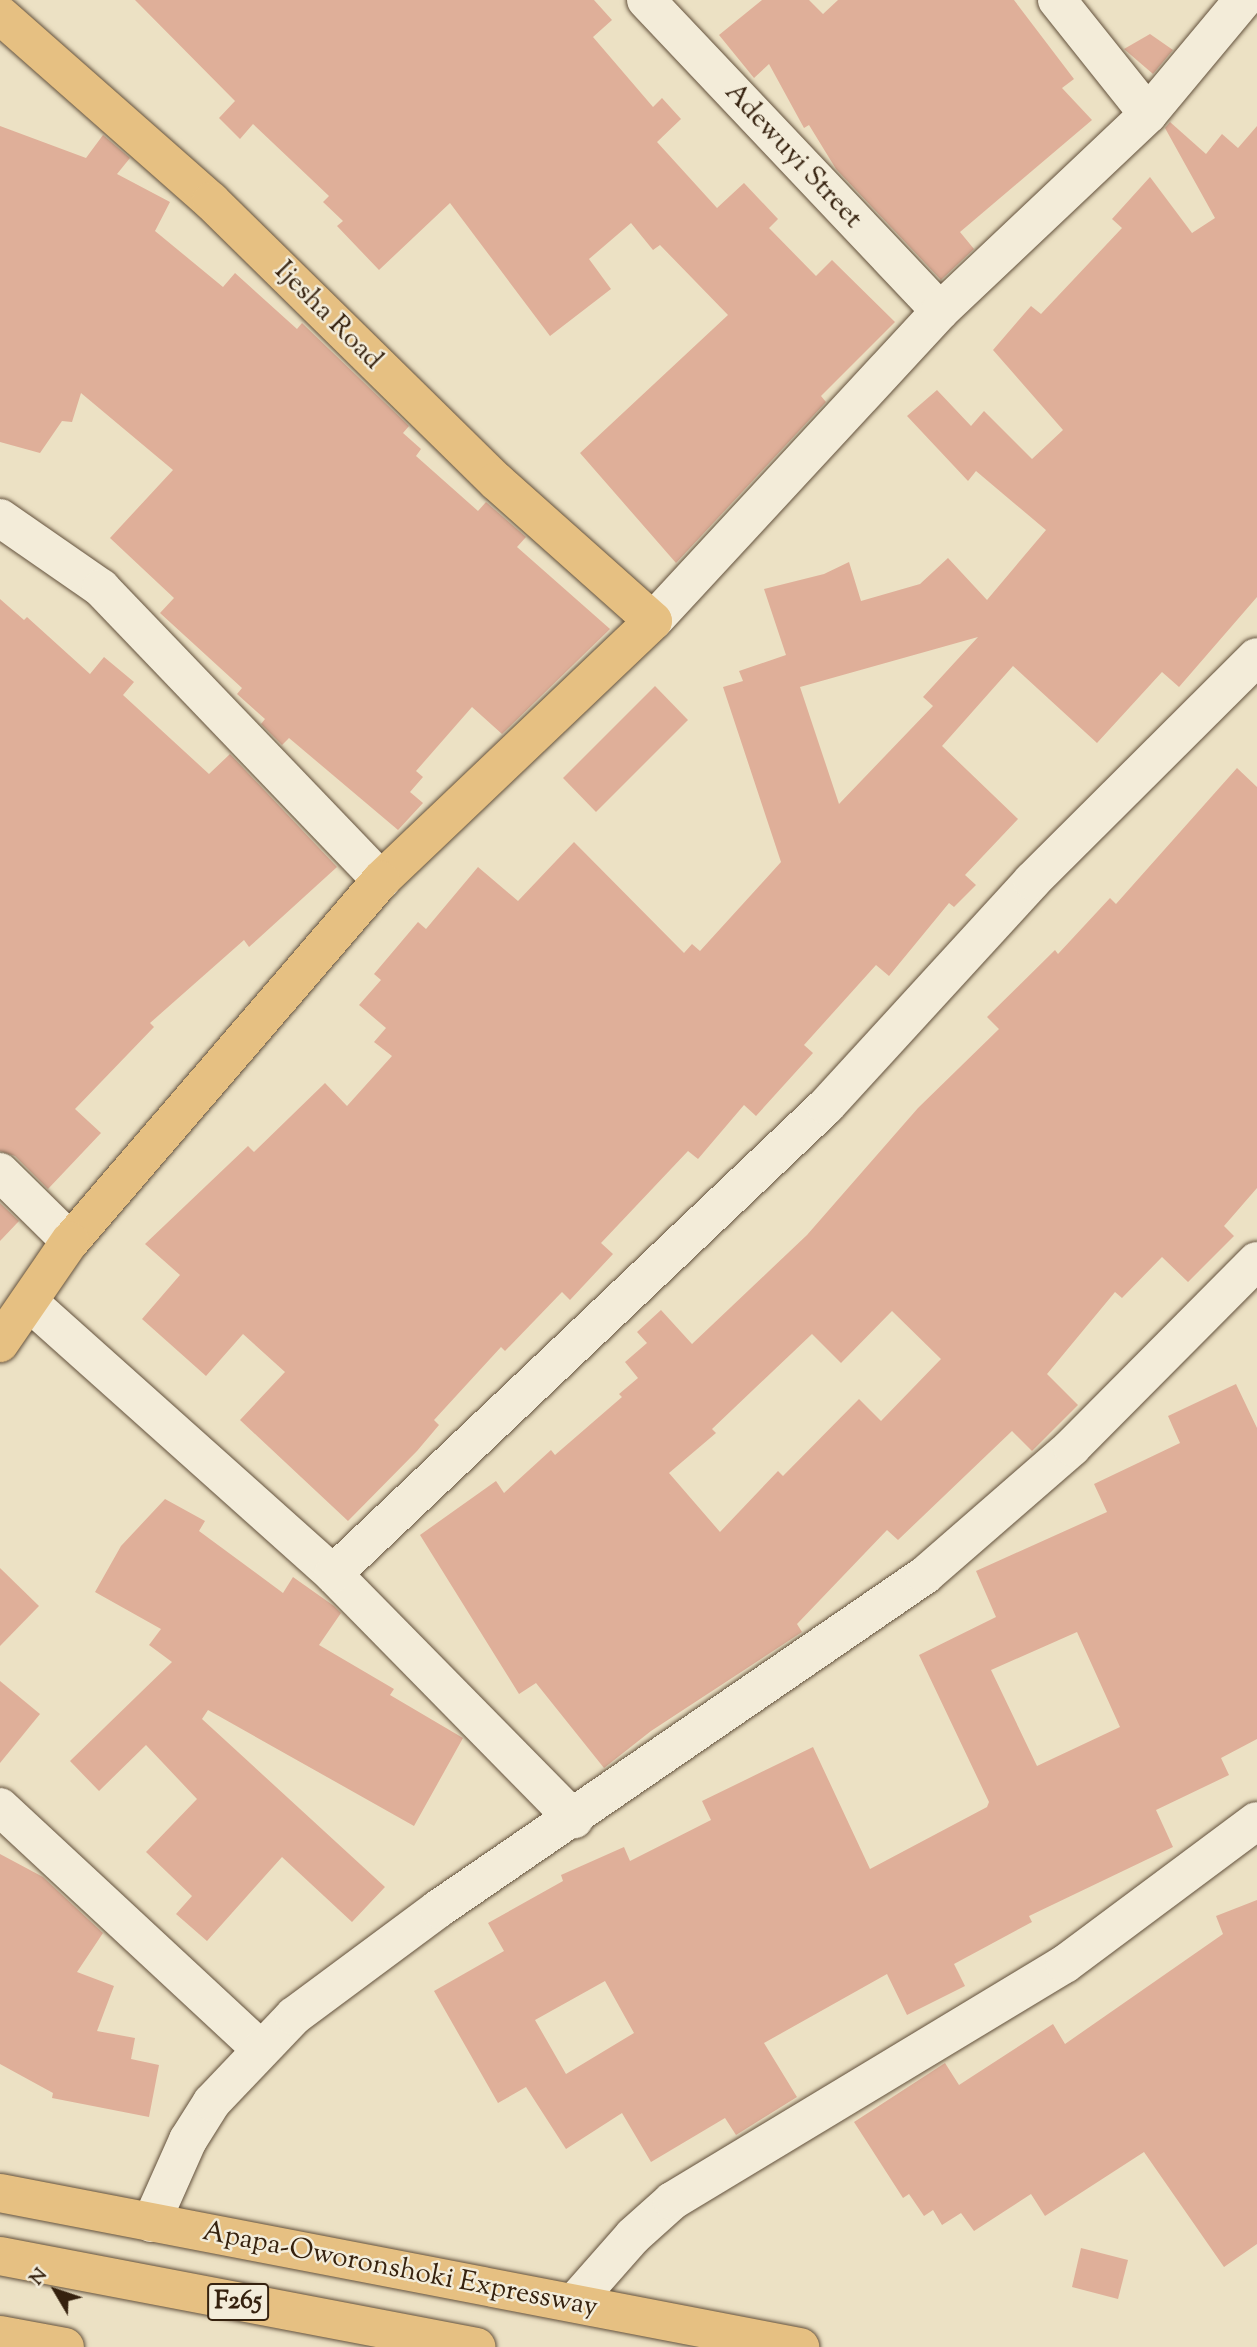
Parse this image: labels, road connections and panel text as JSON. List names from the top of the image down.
{
  "streets": {
    "main road": ["Ijesha Road", "Apapa-Oworonshoki Expressway", "F265"],
    "street": ["Adewuyi Street"]
  },
  "north": "top left"
}
